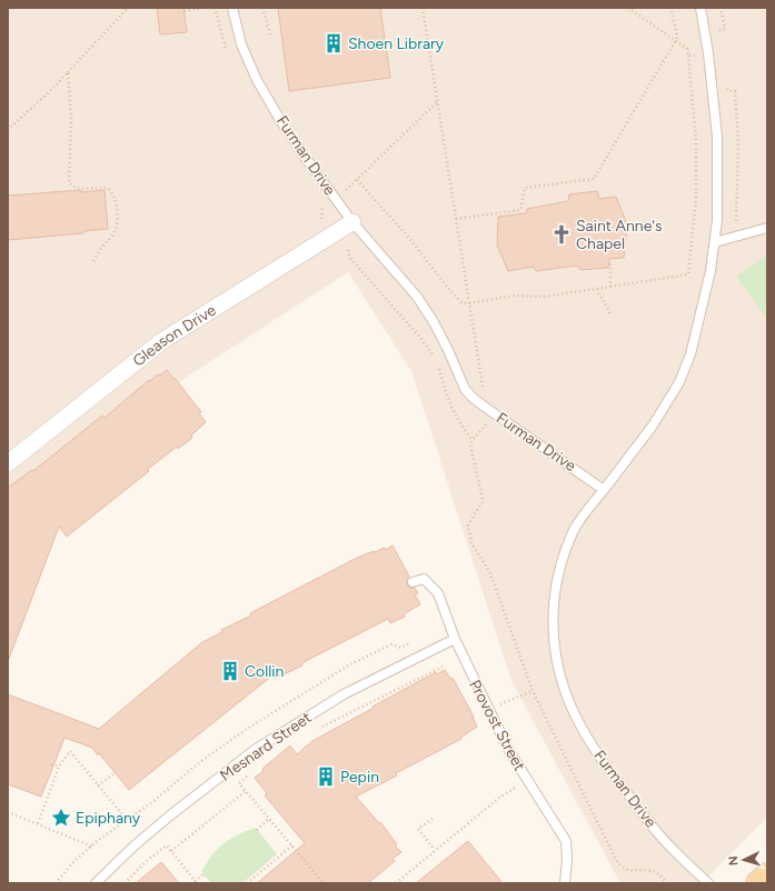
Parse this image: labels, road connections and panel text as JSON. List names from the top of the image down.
{
  "streets": {
    "street": ["Gleason Drive"],
    "lane": ["Furman Drive", "Provost Street", "Mesnard Street"]
  },
  "crossings": [
    ["Furman Drive", "Gleason Drive"],
    ["Provost Street", "Mesnard Street"]
  ],
  "places": {
    "building": ["Shoen Library", "Collin", "Pepin"],
    "church": ["Saint Anne's Chapel"],
    "place": ["Epiphany"]
  },
  "north": "left"
}
